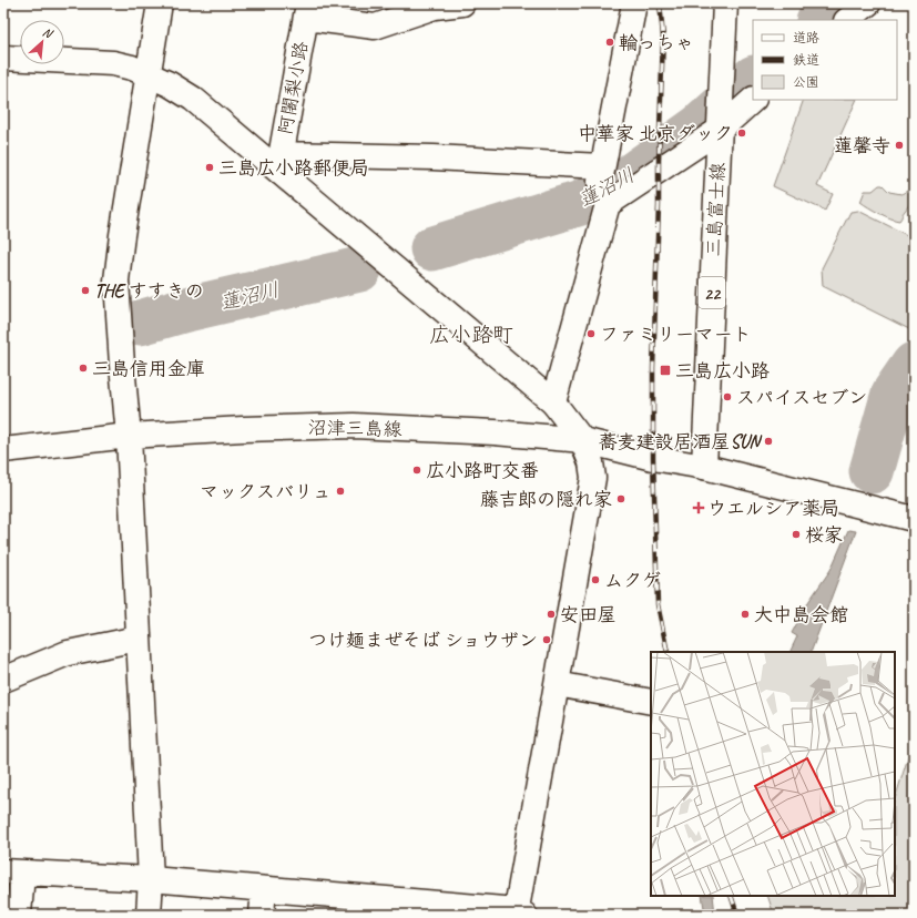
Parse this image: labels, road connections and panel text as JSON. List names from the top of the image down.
{
  "streets": {
    "street": [
      "阿闍梨小路",
      "三島富士線",
      "22",
      "沼津三島線"
    ]
  },
  "crossings": [
    ["三島富士線", "沼津三島線"]
  ],
  "districts": ["広小路町"],
  "water": ["蓮沼川"],
  "places": {
    "other": [
      "輪っちゃ",
      "中華家 北京ダック",
      "蓮馨寺",
      "三島広小路郵便局",
      "THE すすきの",
      "ファミリーマート",
      "三島信用金庫",
      "スパイスセブン",
      "蕎麦建設居酒屋SUN",
      "広小路町交番",
      "マックスバリュ",
      "藤吉郎の隠れ家",
      "桜家",
      "ムクゲ",
      "安田屋",
      "大中島会館",
      "つけ麺まぜそば ショウザン"
    ],
    "transit": ["三島広小路"],
    "health": ["ウエルシア薬局"]
  },
  "legend": ["道路", "鉄道", "公園"],
  "north": "top right"
}
